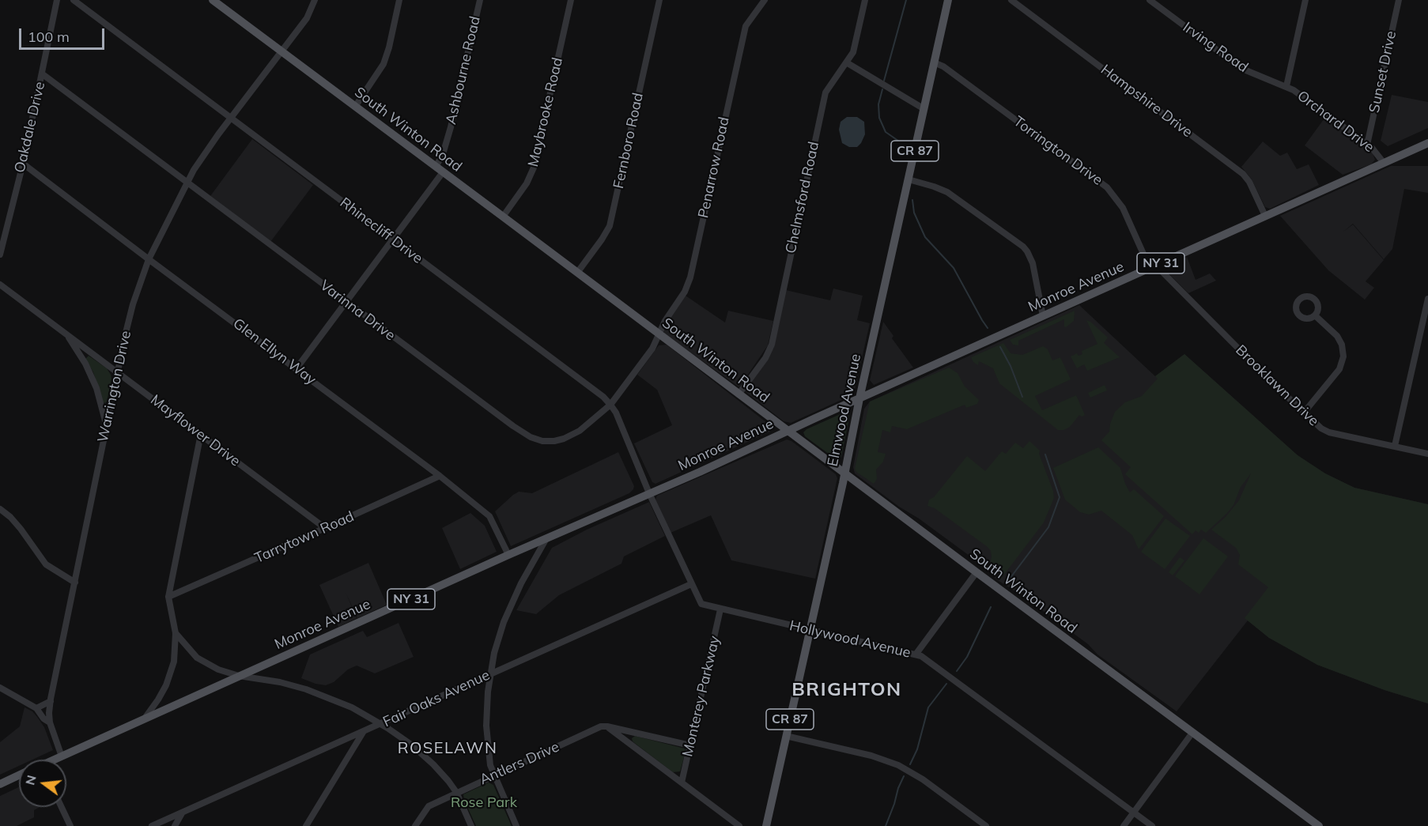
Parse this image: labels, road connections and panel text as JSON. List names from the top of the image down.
{
  "streets": {
    "main road": [
      "South Winton Road",
      "CR 87",
      "NY 31",
      "Monroe Avenue",
      "Elmwood Avenue"
    ],
    "street": [
      "Irving Road",
      "Ashbourne Road",
      "Sunset Drive",
      "Hampshire Drive",
      "Maybrooke Road",
      "Orchard Drive",
      "Oakdale Drive",
      "Fernboro Road",
      "Torrington Drive",
      "Penarrow Road",
      "Chelmsford Road",
      "Rhinecliff Drive",
      "Varinna Drive",
      "Glen Ellyn Way",
      "Brooklawn Drive",
      "Warrington Drive",
      "Mayflower Drive",
      "Tarrytown Road",
      "Hollywood Avenue",
      "Monterey Parkway",
      "Fair Oaks Avenue",
      "Antlers Drive"
    ]
  },
  "crossings": [
    ["Irving Road", "Orchard Drive"],
    ["Ashbourne Road", "South Winton Road"],
    ["Ashbourne Road", "Rhinecliff Drive"],
    ["Ashbourne Road", "Varinna Drive"],
    ["Ashbourne Road", "Glen Ellyn Way"],
    ["Sunset Drive", "Orchard Drive"],
    ["Hampshire Drive", "Monroe Avenue"],
    ["Maybrooke Road", "South Winton Road"],
    ["Orchard Drive", "Monroe Avenue"],
    ["Oakdale Drive", "Varinna Drive"],
    ["Oakdale Drive", "Glen Ellyn Way"],
    ["South Winton Road", "Fernboro Road"],
    ["South Winton Road", "Penarrow Road"],
    ["South Winton Road", "Chelmsford Road"],
    ["South Winton Road", "Monroe Avenue"],
    ["South Winton Road", "Varinna Drive"],
    ["South Winton Road", "Warrington Drive"],
    ["South Winton Road", "Elmwood Avenue"],
    ["Torrington Drive", "Monroe Avenue"],
    ["Torrington Drive", "Brooklawn Drive"],
    ["Torrington Drive", "Elmwood Avenue"],
    ["Penarrow Road", "Varinna Drive"],
    ["Rhinecliff Drive", "Monroe Avenue"],
    ["Rhinecliff Drive", "Varinna Drive"],
    ["Rhinecliff Drive", "Warrington Drive"],
    ["Rhinecliff Drive", "Hollywood Avenue"],
    ["Monroe Avenue", "Glen Ellyn Way"],
    ["Monroe Avenue", "Brooklawn Drive"],
    ["Monroe Avenue", "Warrington Drive"],
    ["Monroe Avenue", "Elmwood Avenue"],
    ["Monroe Avenue", "Hollywood Avenue"],
    ["Varinna Drive", "Warrington Drive"],
    ["Glen Ellyn Way", "Warrington Drive"],
    ["Glen Ellyn Way", "Tarrytown Road"],
    ["Warrington Drive", "Mayflower Drive"],
    ["Elmwood Avenue", "Hollywood Avenue"],
    ["Mayflower Drive", "Tarrytown Road"],
    ["Hollywood Avenue", "Monterey Parkway"],
    ["Hollywood Avenue", "Fair Oaks Avenue"]
  ],
  "districts": ["BRIGHTON", "ROSELAWN"],
  "parks": ["Rose Park"],
  "scale_bar": "100 m",
  "north": "left"
}
